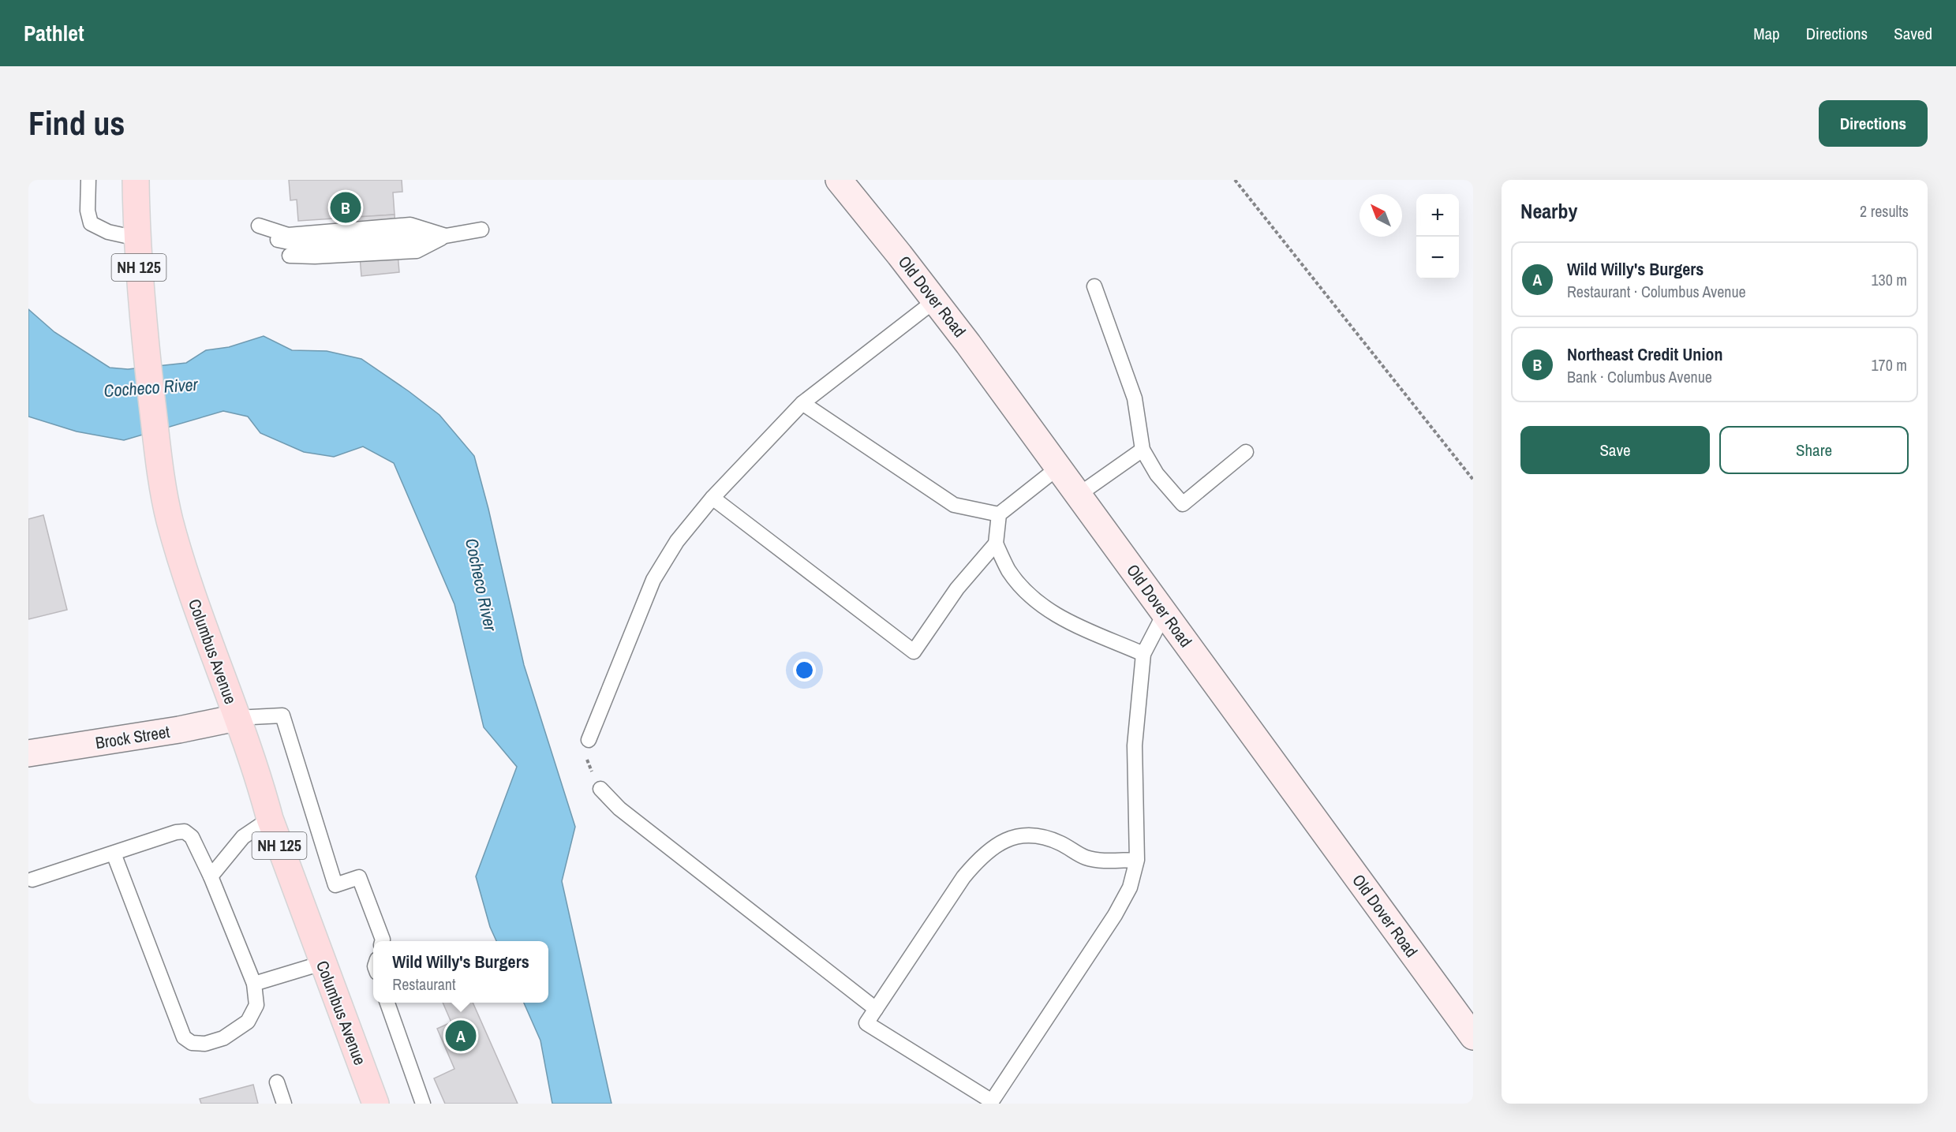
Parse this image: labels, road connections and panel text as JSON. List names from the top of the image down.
{
  "streets": {
    "main road": ["NH 125", "Columbus Avenue"],
    "street": ["Old Dover Road", "Brock Street"]
  },
  "crossings": [
    ["Columbus Avenue", "Brock Street"]
  ],
  "water": ["Cocheco River"],
  "north": "top left",
  "page": {
    "header": "Pathlet",
    "nav": ["Map", "Directions", "Saved"],
    "buttons": [
      "Directions",
      ["Save", "Share"]
    ],
    "title": "Find us",
    "heading": ["Nearby", "2 results"],
    "pins": ["B", "A"],
    "map_buttons": ["+", "−"],
    "list": [
      {
        "mark": "A",
        "name": "Wild Willy's Burgers",
        "note": "Restaurant · Columbus Avenue",
        "value": "130 m"
      },
      {
        "mark": "B",
        "name": "Northeast Credit Union",
        "note": "Bank · Columbus Avenue",
        "value": "170 m"
      }
    ],
    "popup": ["Wild Willy's Burgers", "Restaurant"]
  }
}
